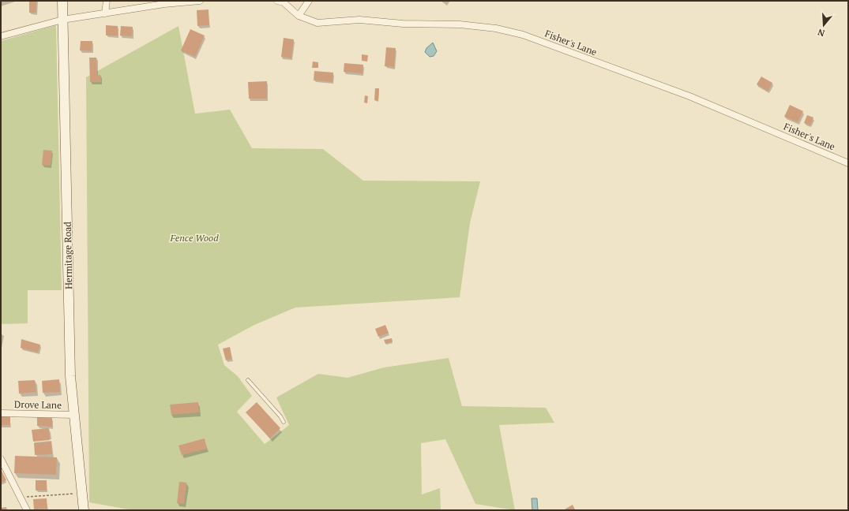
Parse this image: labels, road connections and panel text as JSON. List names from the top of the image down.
{
  "streets": {
    "street": ["Fisher's Lane", "Hermitage Road", "Drove Lane"]
  },
  "crossings": [
    ["Hermitage Road", "Drove Lane"]
  ],
  "parks": ["Fence Wood"],
  "north": "bottom"
}
